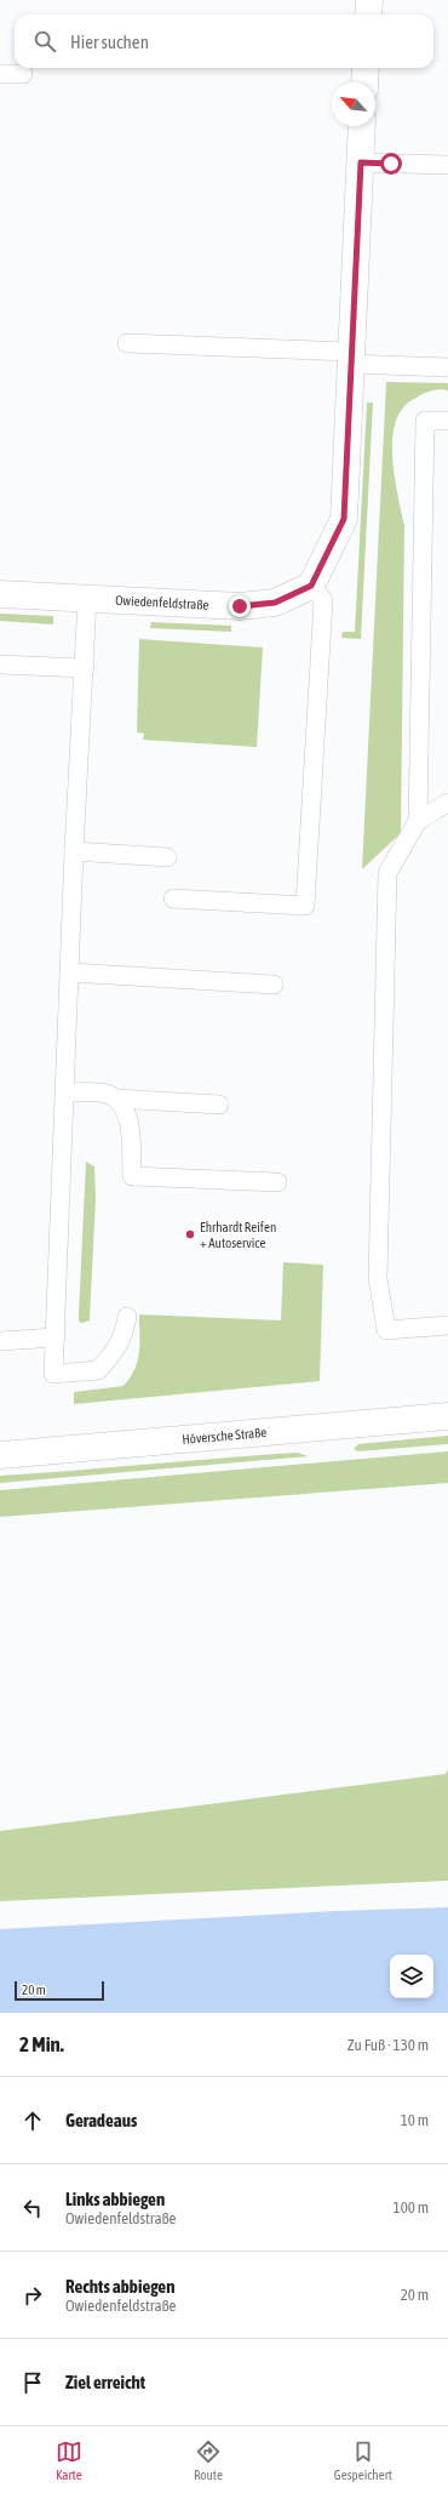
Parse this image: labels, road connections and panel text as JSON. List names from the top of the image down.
{
  "streets": {
    "street": ["Owiedenfeldstraße", "Höversche Straße"]
  },
  "places": ["Ehrhardt Reifen + Autoservice"],
  "scale_bar": "20 m",
  "north": "top left",
  "page": {
    "search": "Hier suchen",
    "scale": "20 m",
    "heading": ["2 Min.", "Zu Fuß · 130 m"],
    "list": [
      ["Geradeaus", "10 m"],
      ["Links abbiegen", "Owiedenfeldstraße", "100 m"],
      ["Rechts abbiegen", "Owiedenfeldstraße", "20 m"],
      "Ziel erreicht"
    ],
    "nav": ["Karte", "Route", "Gespeichert"]
  }
}
